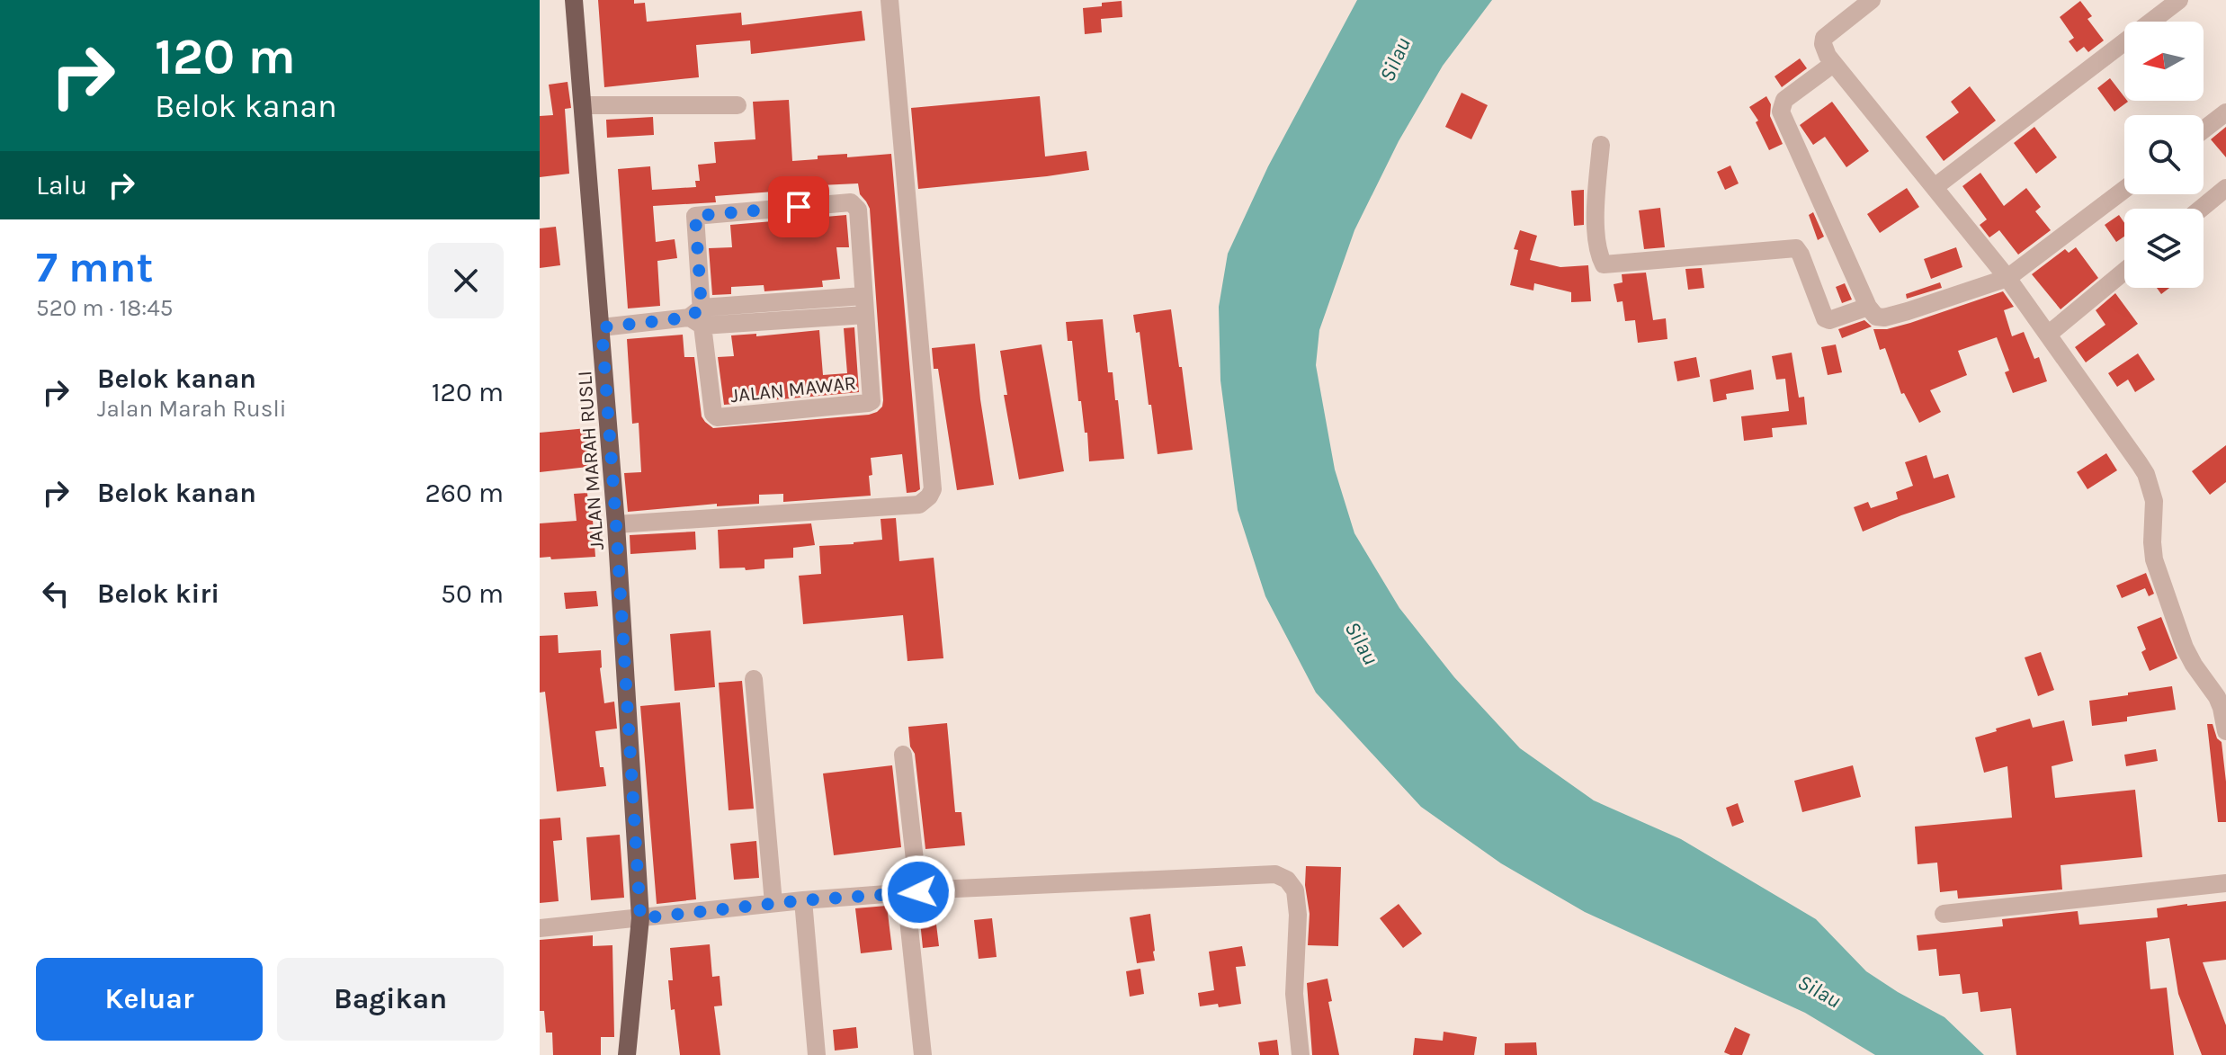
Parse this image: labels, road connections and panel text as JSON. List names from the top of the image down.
{
  "streets": {
    "main road": ["JALAN MARAH RUSLI"],
    "street": ["JALAN MAWAR"]
  },
  "water": ["Silau"],
  "north": "left",
  "page": {
    "turn": ["120 m", "Belok kanan"],
    "then": "Lalu",
    "heading": ["7 mnt", "520 m · 18:45"],
    "list": [
      {
        "name": "Belok kanan",
        "note": "Jalan Marah Rusli",
        "value": "120 m"
      },
      {
        "name": "Belok kanan",
        "value": "260 m"
      },
      {
        "name": "Belok kiri",
        "value": "50 m"
      }
    ],
    "buttons": ["Keluar", "Bagikan"]
  }
}
